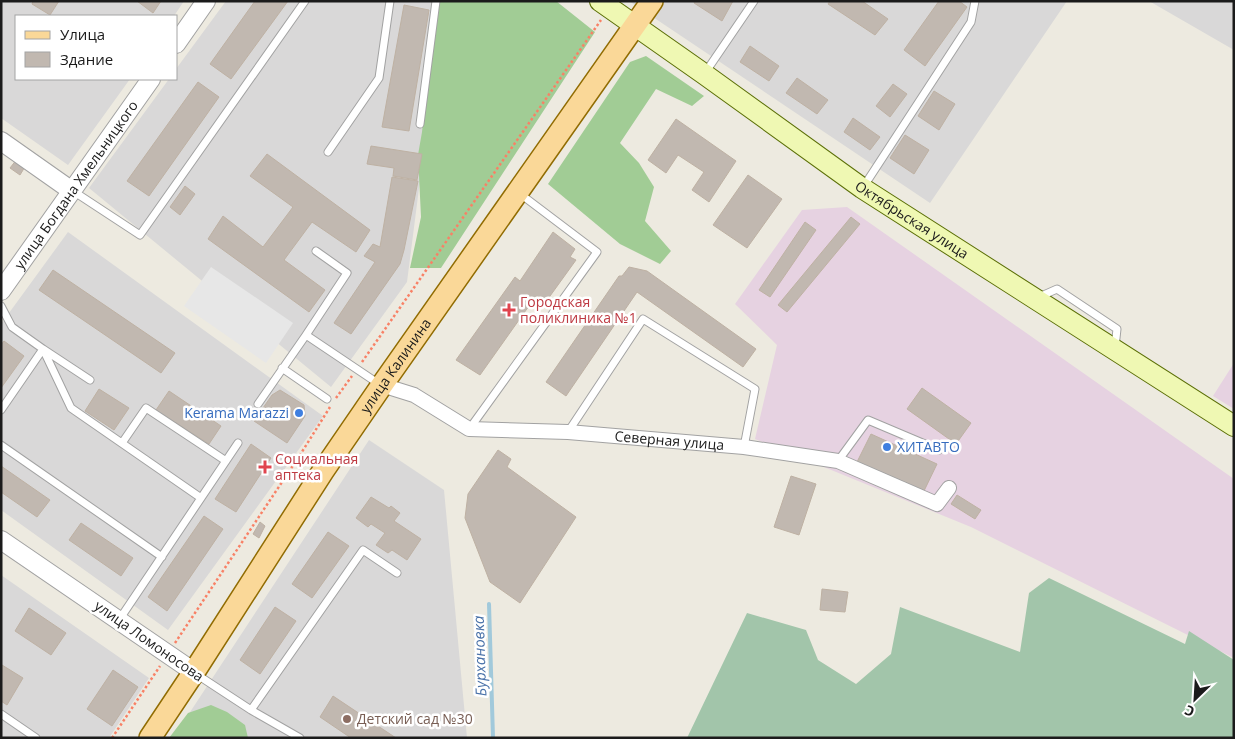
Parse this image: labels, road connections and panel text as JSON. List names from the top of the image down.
{
  "streets": {
    "main road": ["Октябрьская улица", "улица Калинина"],
    "street": ["улица Богдана Хмельницкого", "Северная улица", "улица Ломоносова"]
  },
  "crossings": [
    ["Октябрьская улица", "улица Калинина"],
    ["улица Калинина", "улица Ломоносова"]
  ],
  "water": ["Бурхановка"],
  "places": {
    "health": ["Городская поликлиника №1", "Социальная аптека"],
    "other": ["Kerama Marazzi", "ХИТАВТО", "Детский сад №30"]
  },
  "legend": ["Улица", "Здание"],
  "north": "bottom left"
}
